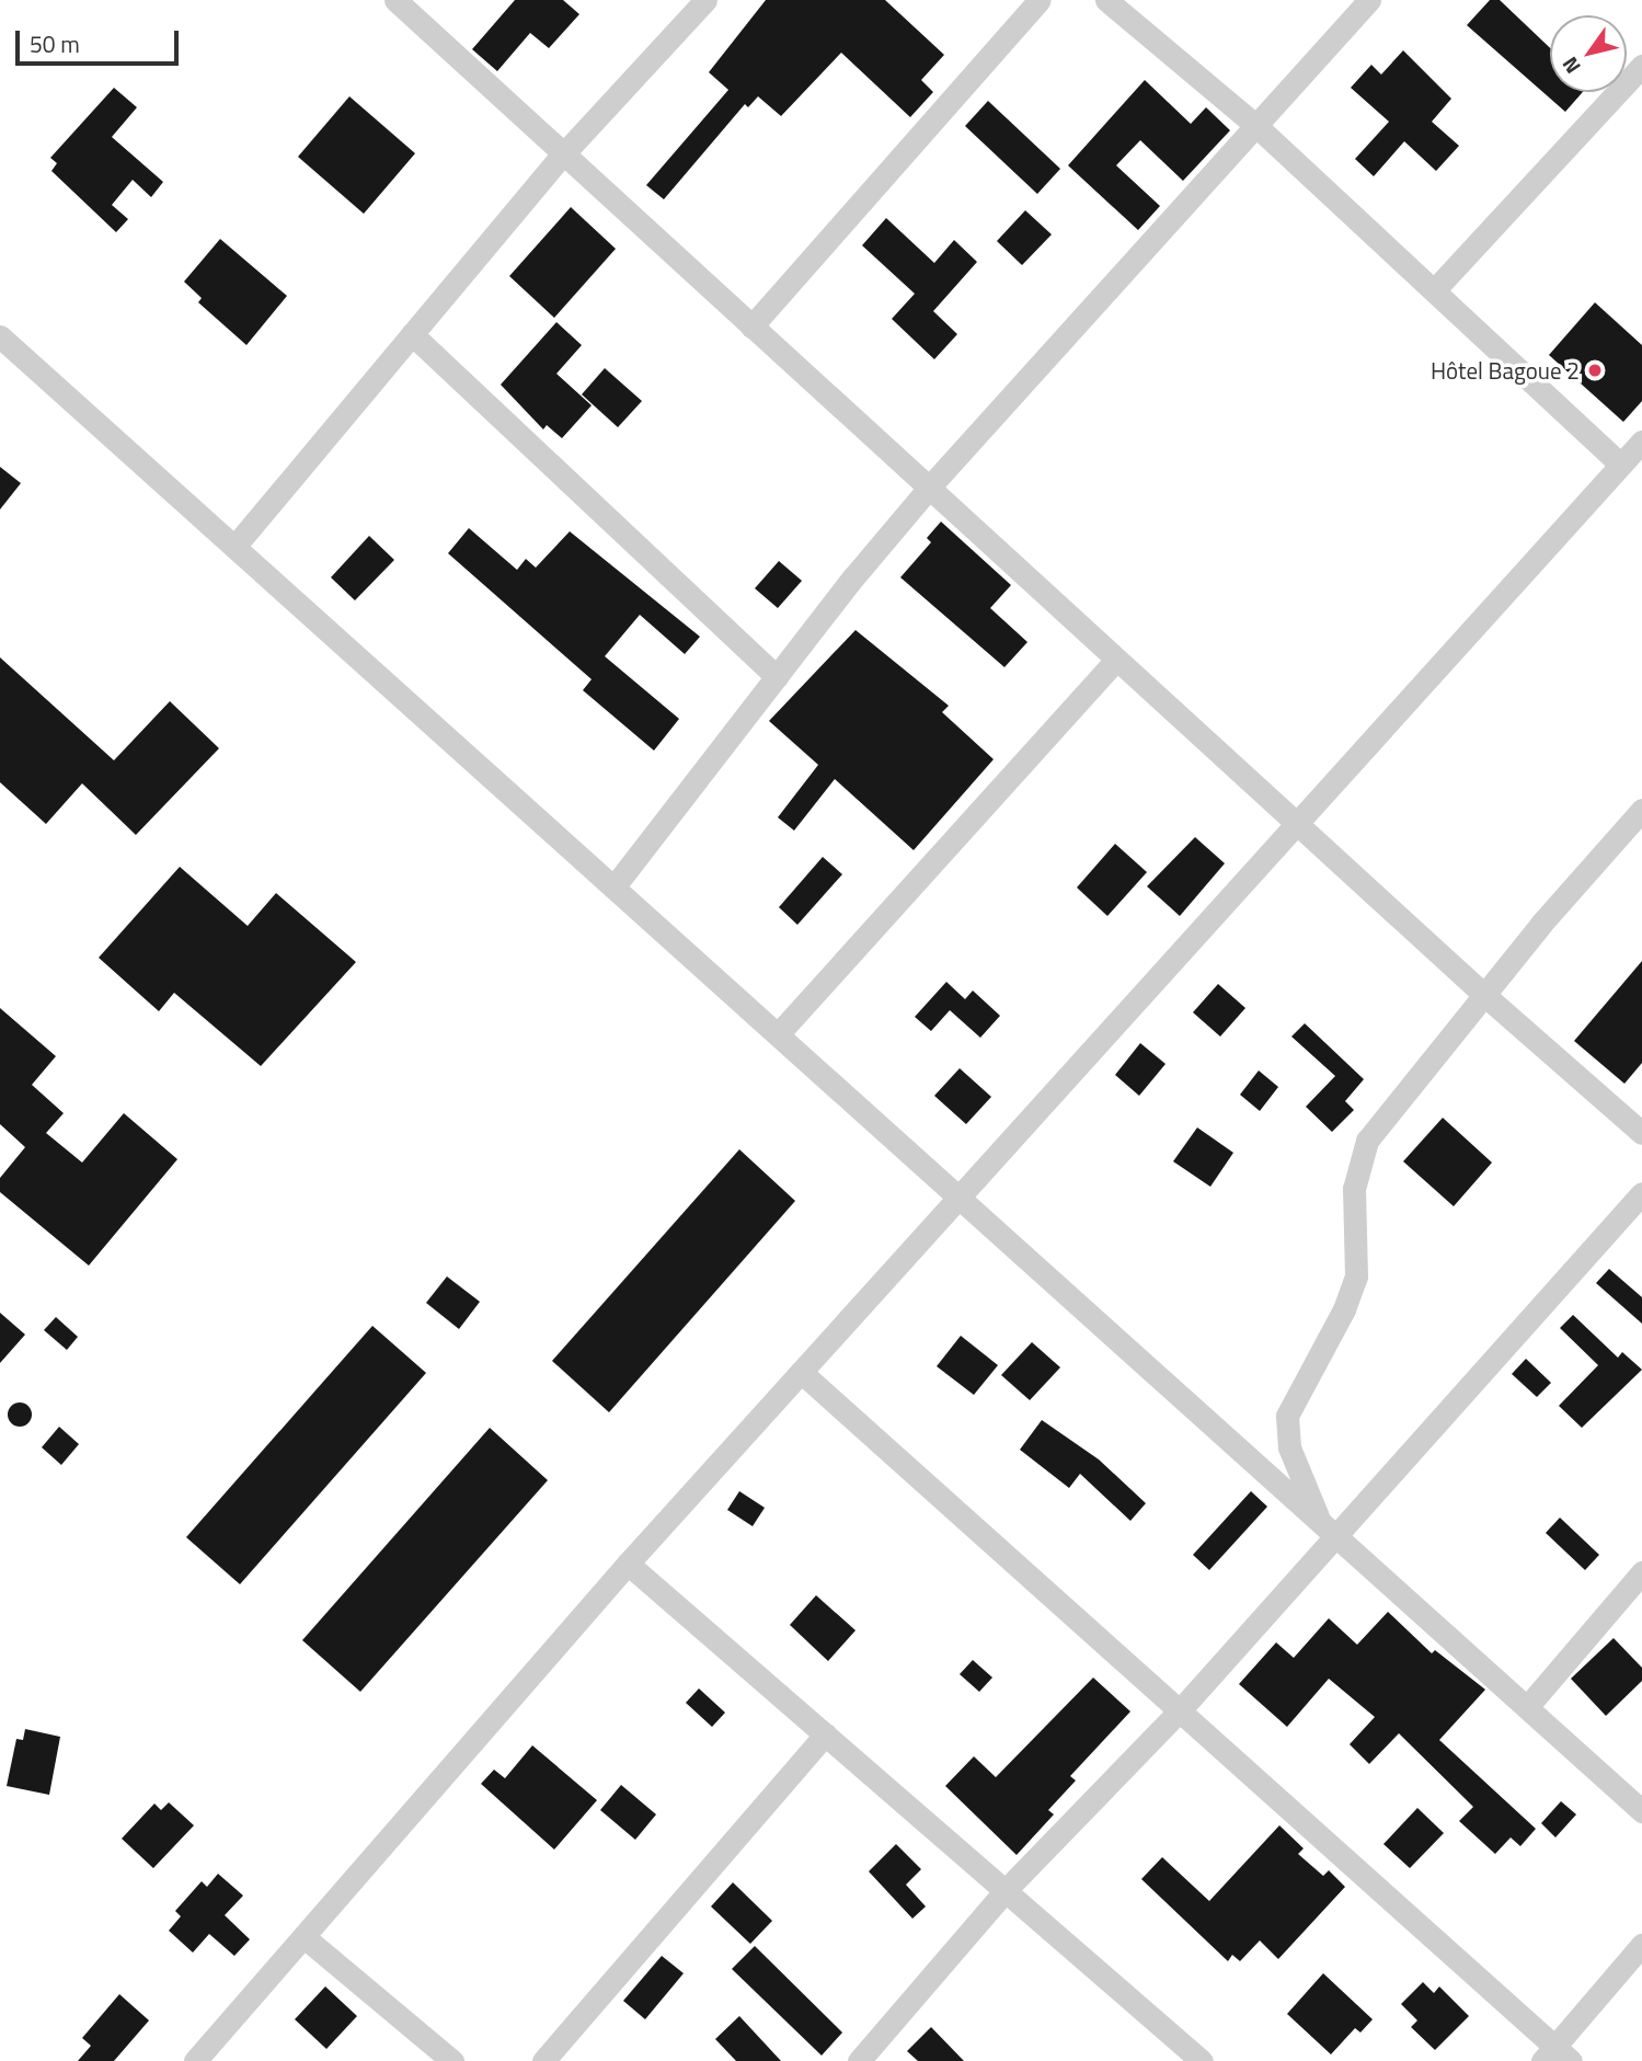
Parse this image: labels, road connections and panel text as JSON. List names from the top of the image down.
{
  "places": ["Hôtel Bagoue 2"],
  "scale_bar": "50 m",
  "north": "bottom left"
}
